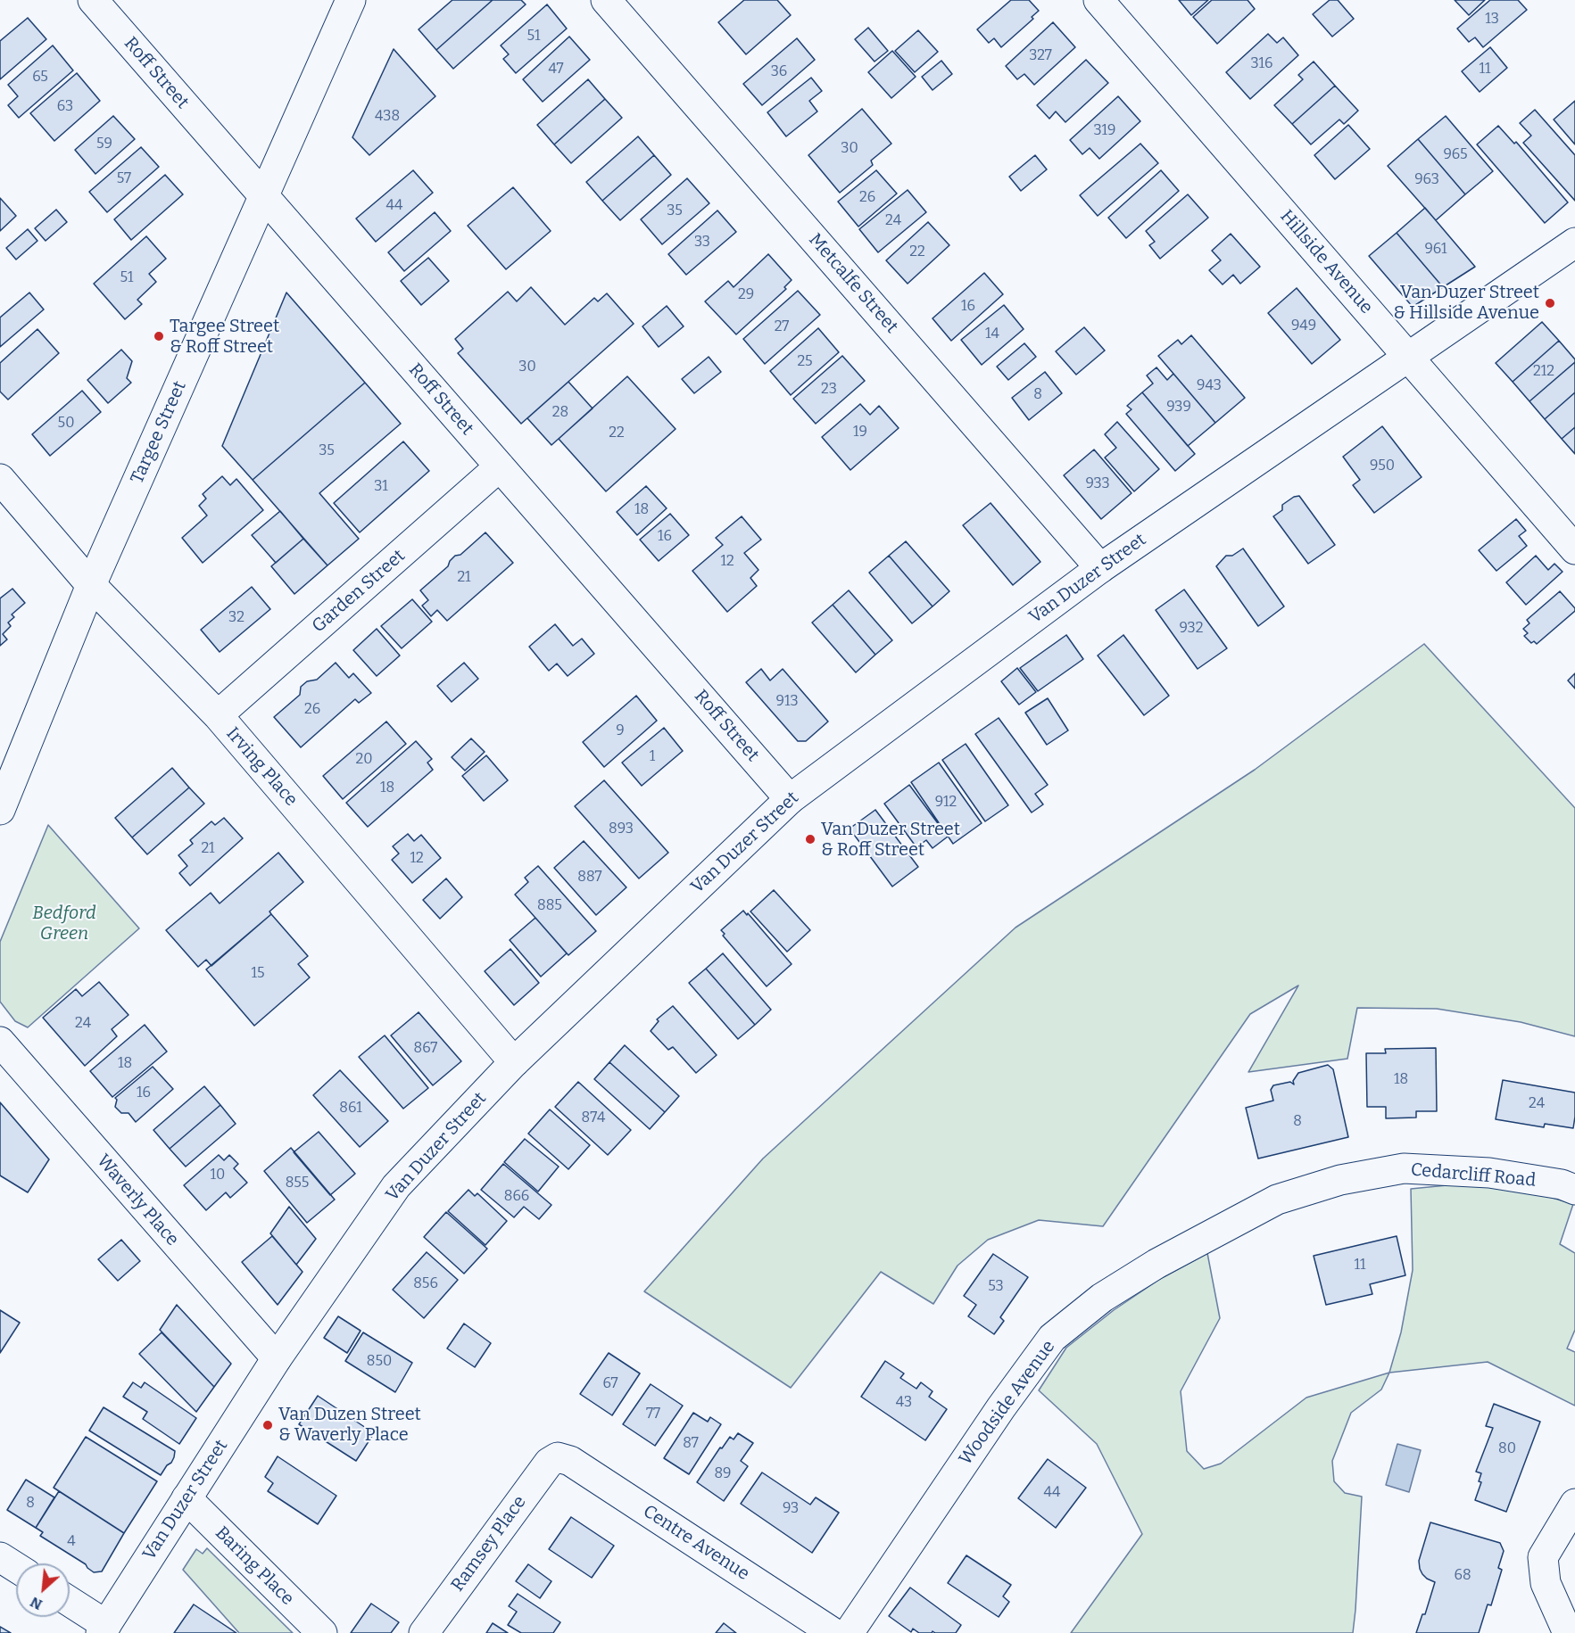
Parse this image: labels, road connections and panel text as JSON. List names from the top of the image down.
{
  "streets": {
    "street": [
      "Roff Street",
      "Hillside Avenue",
      "Metcalfe Street",
      "Targee Street",
      "Van Duzer Street",
      "Garden Street",
      "Irving Place",
      "Cedarcliff Road",
      "Waverly Place",
      "Woodside Avenue",
      "Centre Avenue",
      "Ramsey Place",
      "Baring Place"
    ]
  },
  "crossings": [
    ["Roff Street", "Targee Street"],
    ["Roff Street", "Van Duzer Street"],
    ["Roff Street", "Garden Street"],
    ["Hillside Avenue", "Van Duzer Street"],
    ["Metcalfe Street", "Van Duzer Street"],
    ["Targee Street", "Irving Place"],
    ["Van Duzer Street", "Irving Place"],
    ["Van Duzer Street", "Waverly Place"],
    ["Van Duzer Street", "Baring Place"],
    ["Garden Street", "Irving Place"],
    ["Cedarcliff Road", "Woodside Avenue"],
    ["Centre Avenue", "Ramsey Place"]
  ],
  "parks": ["Bedford Green"],
  "places": [
    "Van Duzer Street & Hillside Avenue",
    "Targee Street & Roff Street",
    "Van Duzer Street & Roff Street",
    "Van Duzen Street & Waverly Place"
  ],
  "house_numbers": [
    "13",
    "51",
    "327",
    "316",
    "47",
    "11",
    "36",
    "65",
    "63",
    "438",
    "319",
    "59",
    "30",
    "965",
    "57",
    "963",
    "26",
    "44",
    "35",
    "24",
    "33",
    "961",
    "22",
    "51",
    "29",
    "16",
    "949",
    "27",
    "14",
    "25",
    "30",
    "212",
    "943",
    "23",
    "8",
    "939",
    "28",
    "50",
    "19",
    "22",
    "35",
    "950",
    "933",
    "31",
    "18",
    "16",
    "12",
    "21",
    "32",
    "932",
    "913",
    "26",
    "9",
    "1",
    "20",
    "18",
    "912",
    "893",
    "21",
    "12",
    "887",
    "885",
    "15",
    "24",
    "867",
    "18",
    "18",
    "16",
    "24",
    "861",
    "874",
    "8",
    "10",
    "855",
    "866",
    "11",
    "856",
    "53",
    "850",
    "67",
    "43",
    "77",
    "87",
    "80",
    "89",
    "44",
    "8",
    "93",
    "4",
    "68"
  ],
  "north": "bottom left"
}
